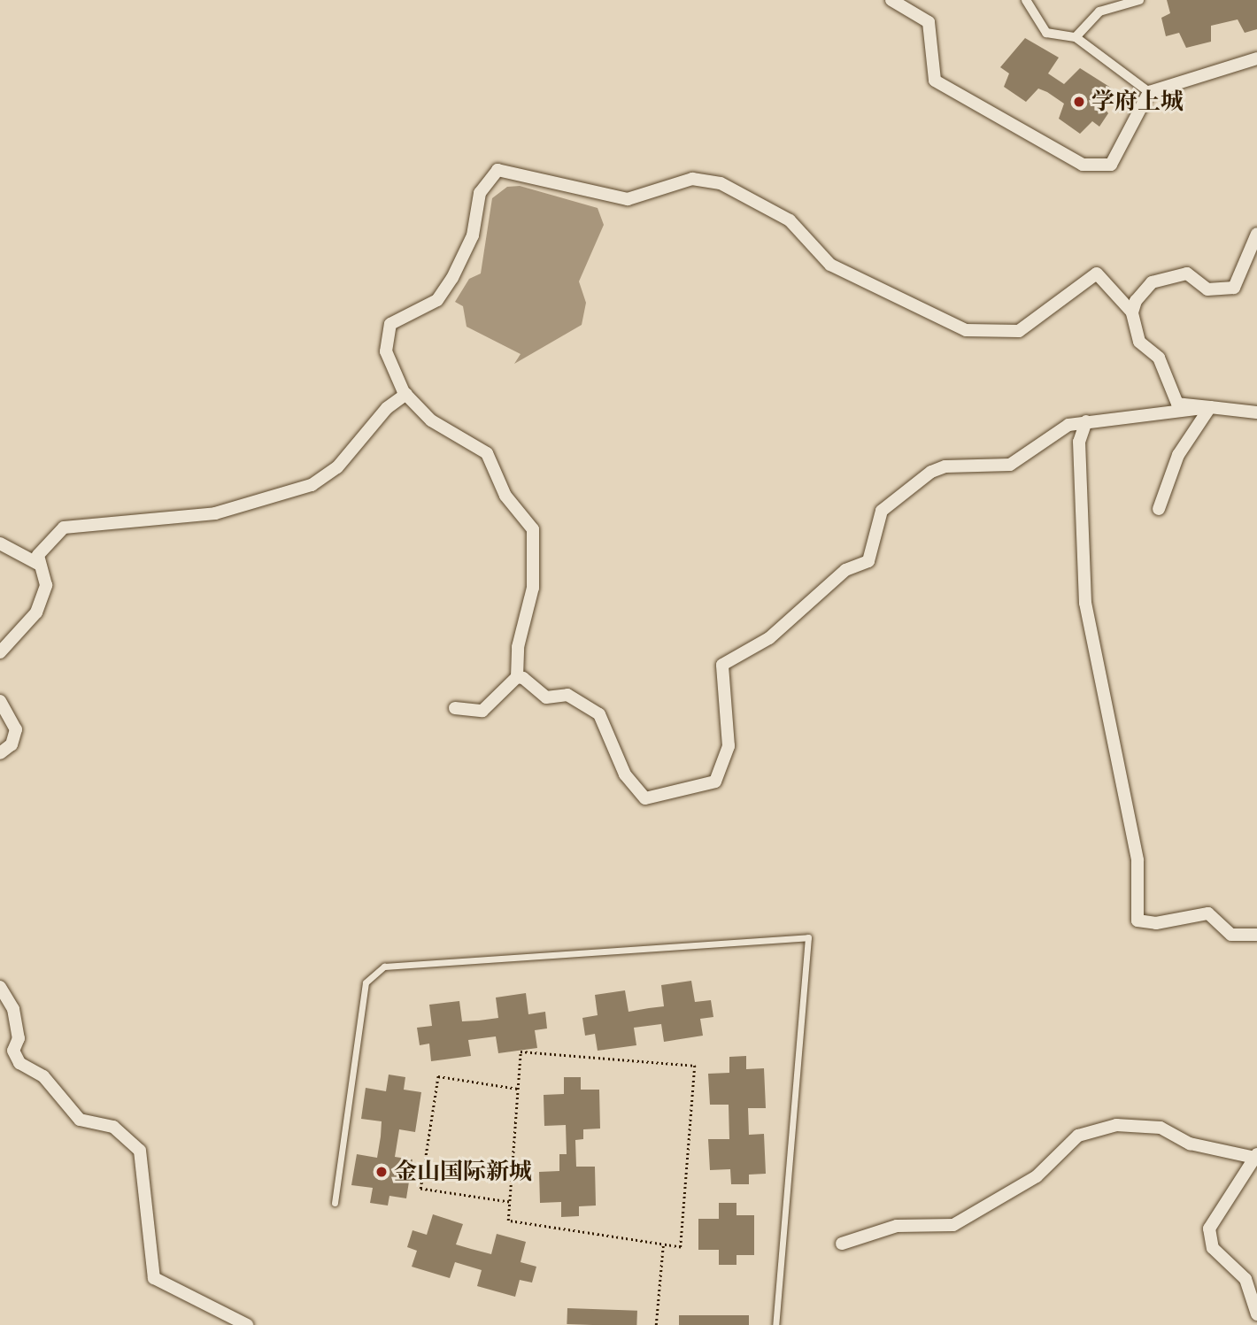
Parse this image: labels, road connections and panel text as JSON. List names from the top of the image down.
{
  "places": ["学府上城", "金山国际新城"]
}
